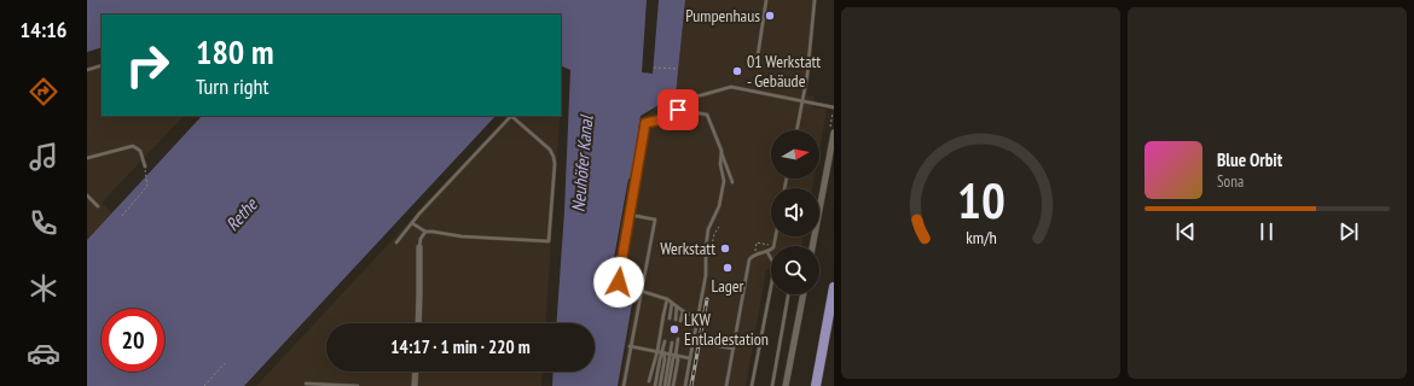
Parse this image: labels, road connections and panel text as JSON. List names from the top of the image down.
{
  "water": ["Neuhöfer Kanal", "Rethe"],
  "places": [
    "Pumpenhaus",
    "01 Werkstatt - Gebäude",
    "Werkstatt",
    "Lager",
    "LKW Entladestation"
  ],
  "north": "right",
  "page": {
    "tabs": "14:16",
    "turn": ["180 m", "Turn right"],
    "song": ["Blue Orbit", "Sona"],
    "limit": "20",
    "trip": "14:17 · 1 min · 220 m",
    "gauge": ["10", "km/h"]
  }
}
